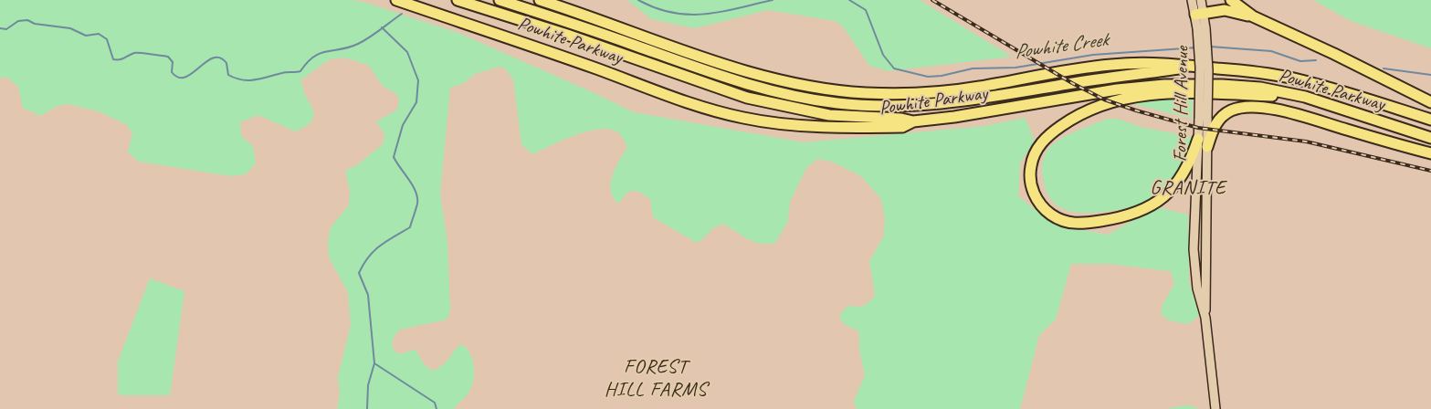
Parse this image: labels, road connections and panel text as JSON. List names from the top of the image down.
{
  "streets": {
    "highway": ["Powhite Parkway"],
    "main road": ["Forest Hill Avenue"]
  },
  "districts": ["GRANITE", "FOREST HILL FARMS"],
  "water": ["Powhite Creek"]
}
